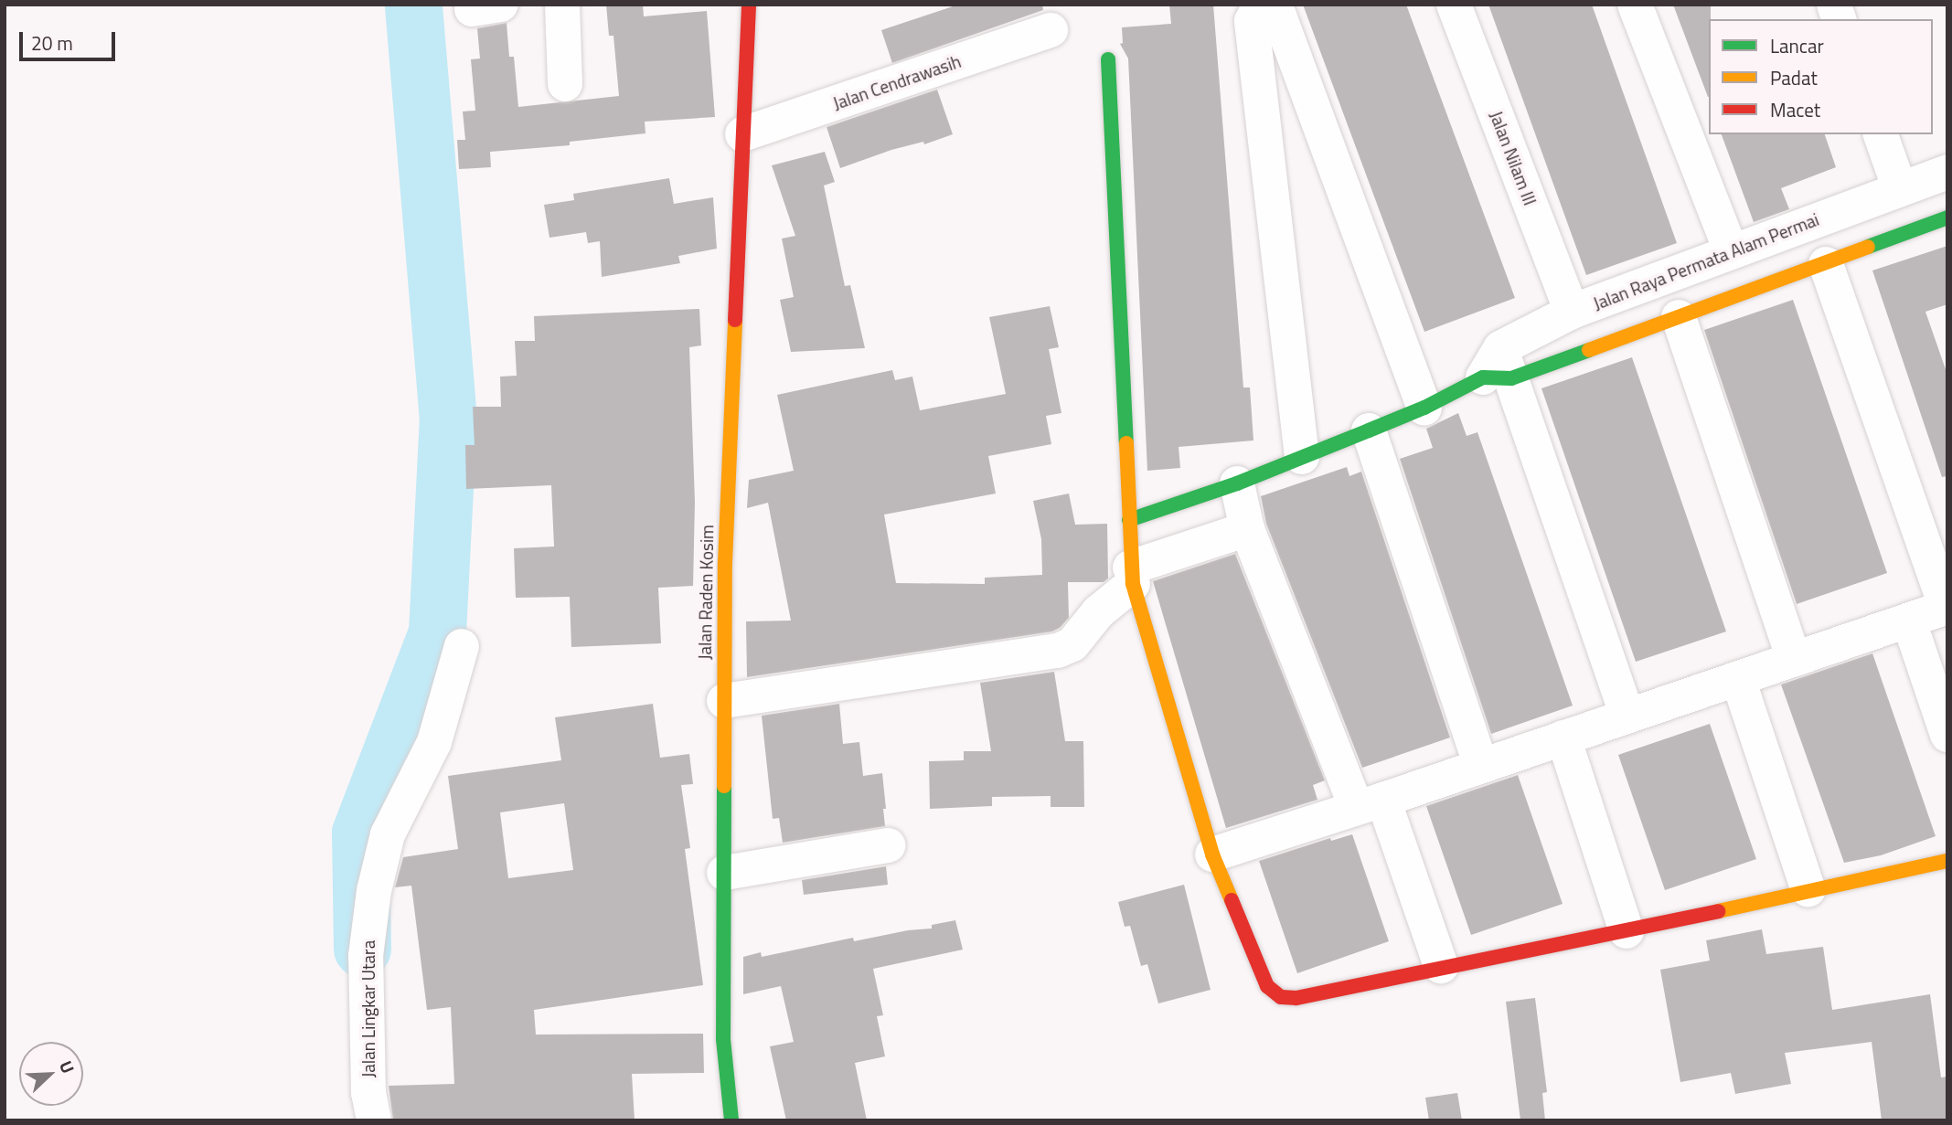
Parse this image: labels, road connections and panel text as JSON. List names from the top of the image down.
{
  "streets": {
    "street": [
      "Jalan Cendrawasih",
      "Jalan Nilam III",
      "Jalan Raya Permata Alam Permai",
      "Jalan Raden Kosim",
      "Jalan Lingkar Utara"
    ]
  },
  "crossings": [
    ["Jalan Cendrawasih", "Jalan Raden Kosim"],
    ["Jalan Nilam III", "Jalan Raya Permata Alam Permai"]
  ],
  "legend": ["Lancar", "Padat", "Macet"],
  "scale_bar": "20 m",
  "north": "top right"
}
